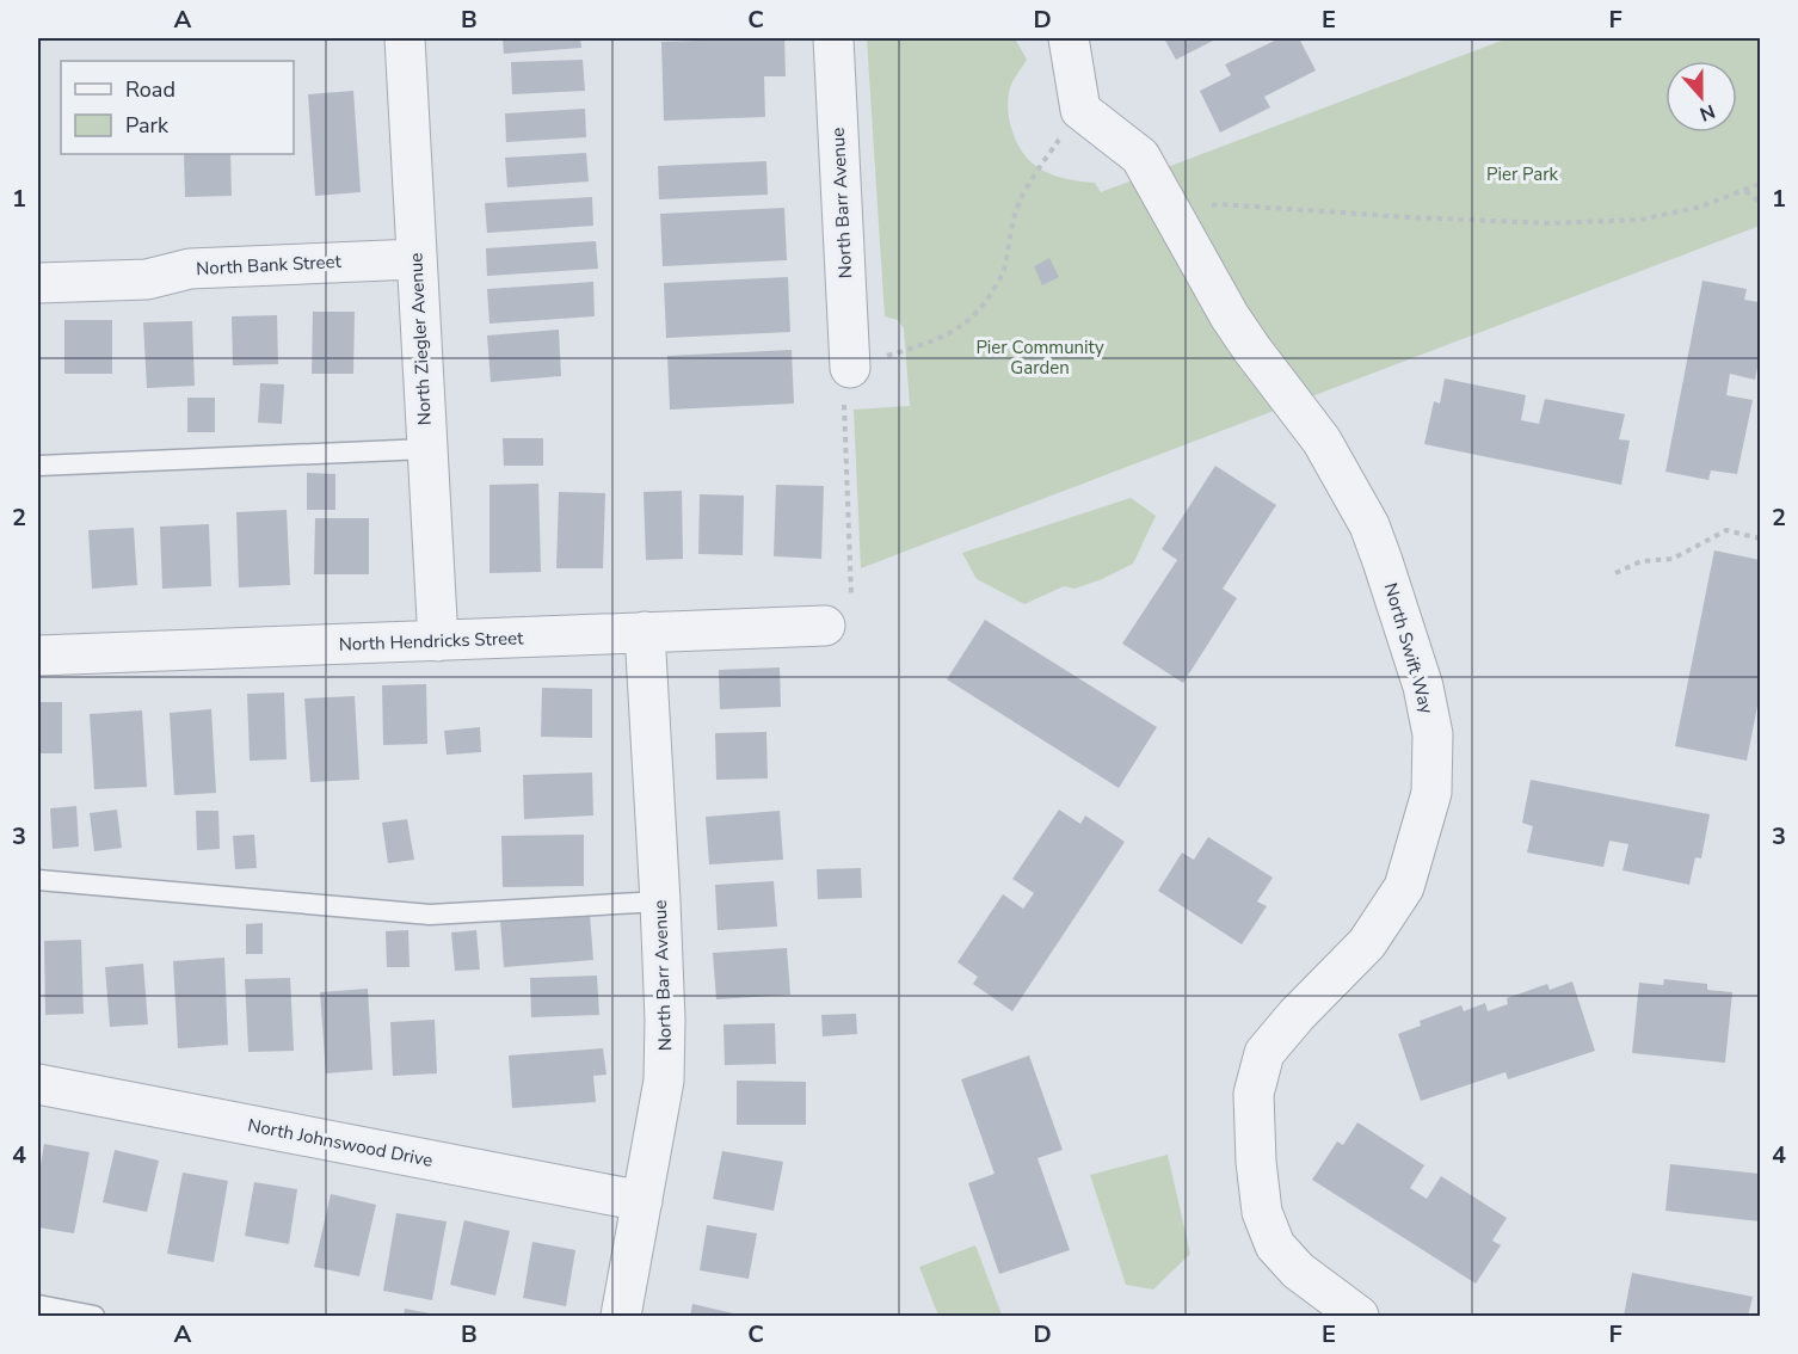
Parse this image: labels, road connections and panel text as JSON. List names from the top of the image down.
{
  "streets": {
    "street": [
      "North Barr Avenue",
      "North Bank Street",
      "North Ziegler Avenue",
      "North Hendricks Street",
      "North Swift Way",
      "North Johnswood Drive"
    ]
  },
  "crossings": [
    ["North Barr Avenue", "North Hendricks Street"],
    ["North Barr Avenue", "North Johnswood Drive"],
    ["North Bank Street", "North Ziegler Avenue"],
    ["North Ziegler Avenue", "North Hendricks Street"]
  ],
  "parks": ["Pier Park", "Pier Community Garden"],
  "legend": ["Road", "Park"],
  "north": "bottom",
  "grid": {
    "columns": [
      "A",
      "B",
      "C",
      "D",
      "E",
      "F"
    ],
    "rows": [
      "1",
      "2",
      "3",
      "4"
    ]
  }
}
